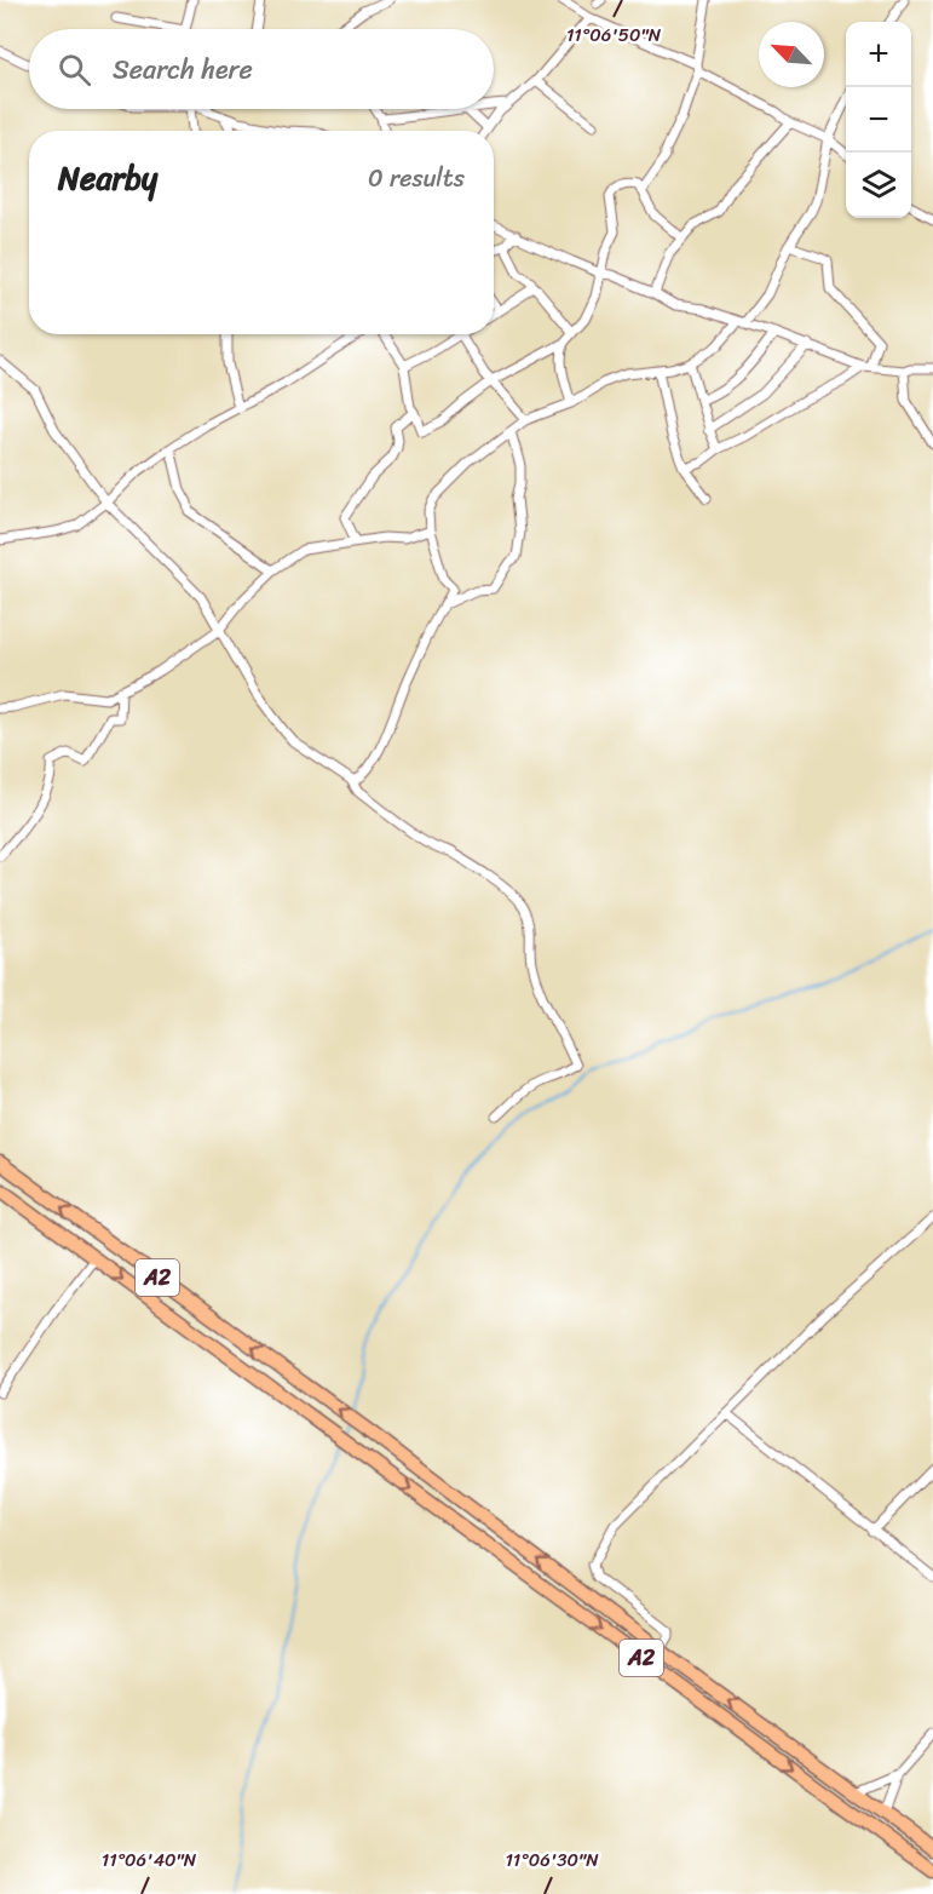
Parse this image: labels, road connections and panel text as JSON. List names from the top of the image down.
{
  "streets": {
    "highway": ["A2"]
  },
  "north": "top left",
  "page": {
    "map_buttons": ["+", "−"],
    "search": "Search here",
    "heading": ["Nearby", "0 results"]
  },
  "coordinates": ["11°06'50\"N", "11°06'40\"N", "11°06'30\"N"]
}
